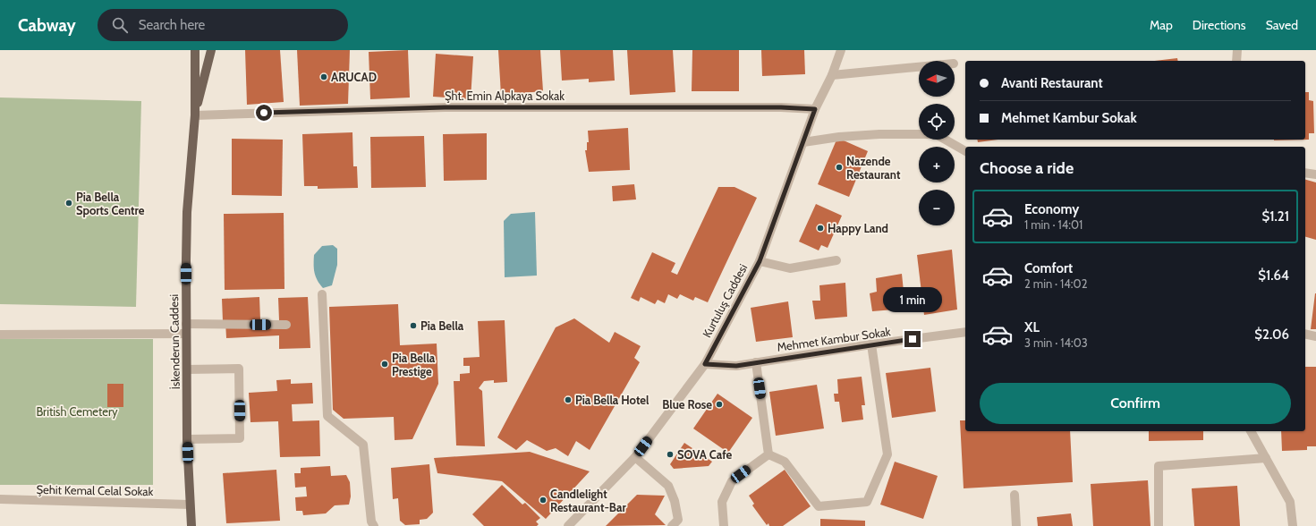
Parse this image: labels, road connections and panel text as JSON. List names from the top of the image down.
{
  "streets": {
    "main road": ["İskenderun Caddesi"],
    "street": [
      "Şht. Emin Alpkaya Sokak",
      "Kurtuluş Caddesi",
      "Mehmet Kambur Sokak",
      "Şehit Kemal Celal Sokak"
    ]
  },
  "crossings": [
    ["Şht. Emin Alpkaya Sokak", "Kurtuluş Caddesi"],
    ["Şht. Emin Alpkaya Sokak", "İskenderun Caddesi"],
    ["Kurtuluş Caddesi", "Mehmet Kambur Sokak"],
    ["İskenderun Caddesi", "Şehit Kemal Celal Sokak"]
  ],
  "parks": ["British Cemetery"],
  "places": [
    "ARUCAD",
    "Nazende Restaurant",
    "Pia Bella Sports Centre",
    "Happy Land",
    "Pia Bella",
    "Pia Bella Prestige",
    "Pia Bella Hotel",
    "Blue Rose",
    "SOVA Cafe",
    "Candlelight Restaurant-Bar"
  ],
  "north": "left",
  "page": {
    "header": "Cabway",
    "search": "Search here",
    "nav": ["Map", "Directions", "Saved"],
    "map_buttons": ["+", "−"],
    "banner": ["Avanti Restaurant", "Mehmet Kambur Sokak"],
    "heading": "Choose a ride",
    "list": [
      {
        "name": "Economy",
        "note": "1 min · 14:01",
        "value": "$1.21"
      },
      {
        "name": "Comfort",
        "note": "2 min · 14:02",
        "value": "$1.64"
      },
      {
        "name": "XL",
        "note": "3 min · 14:03",
        "value": "$2.06"
      }
    ],
    "bubble": "1 min",
    "buttons": "Confirm"
  }
}
